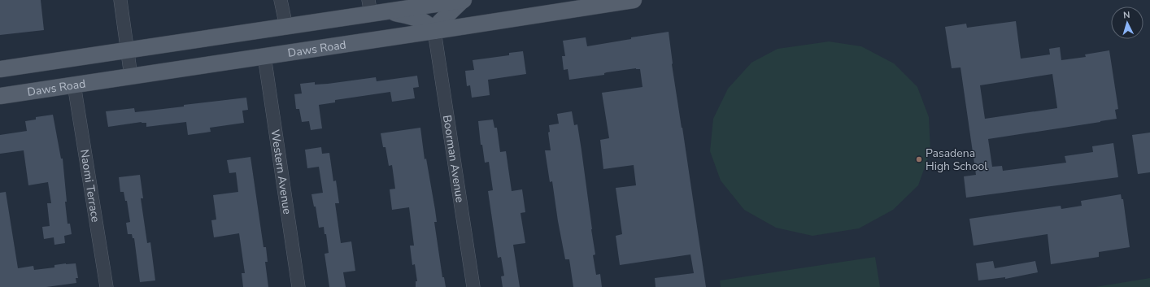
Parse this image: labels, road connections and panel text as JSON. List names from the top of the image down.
{
  "streets": {
    "main road": ["Daws Road"],
    "street": ["Boorman Avenue", "Western Avenue", "Naomi Terrace"]
  },
  "crossings": [
    ["Daws Road", "Boorman Avenue"],
    ["Daws Road", "Western Avenue"],
    ["Daws Road", "Naomi Terrace"]
  ],
  "places": ["Pasadena High School"],
  "north": "top"
}
